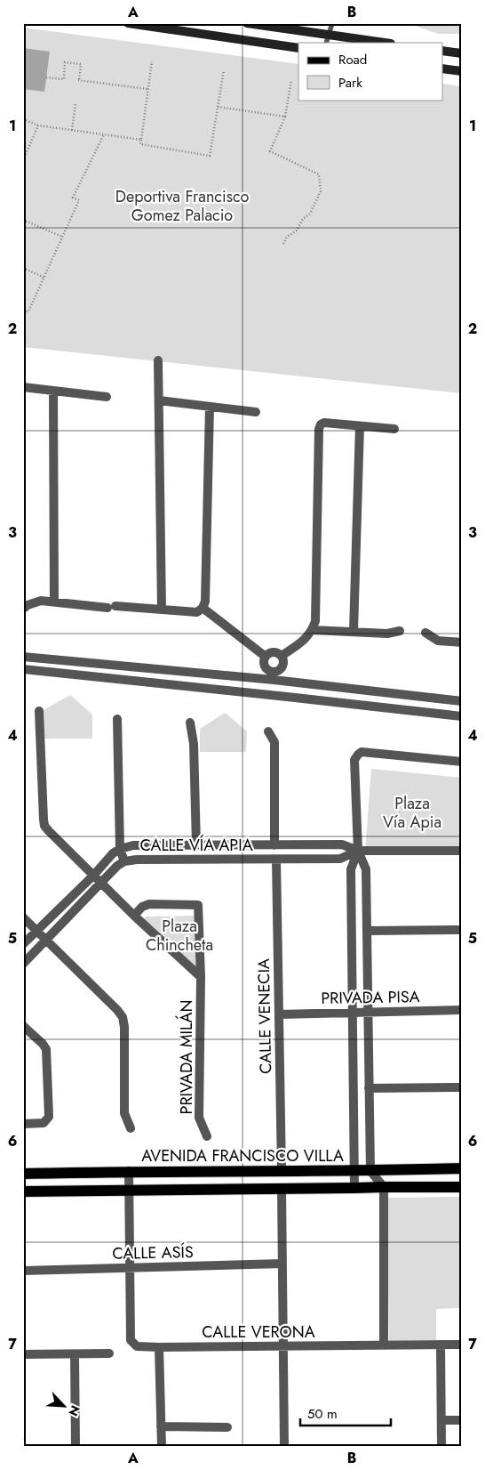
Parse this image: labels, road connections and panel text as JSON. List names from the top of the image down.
{
  "streets": {
    "main road": ["AVENIDA FRANCISCO VILLA"],
    "street": [
      "CALLE VÍA APIA",
      "PRIVADA PISA",
      "CALLE VENECIA",
      "PRIVADA MILÁN",
      "CALLE ASÍS",
      "CALLE VERONA"
    ]
  },
  "crossings": [
    ["CALLE VÍA APIA", "CALLE VENECIA"],
    ["PRIVADA PISA", "CALLE VENECIA"],
    ["CALLE VENECIA", "AVENIDA FRANCISCO VILLA"],
    ["CALLE ASÍS", "CALLE VERONA"]
  ],
  "parks": ["Deportiva Francisco Gomez Palacio", "Plaza Vía Apia", "Plaza Chincheta"],
  "legend": ["Road", "Park"],
  "scale_bar": "50 m",
  "north": "bottom right",
  "grid": {
    "columns": ["A", "B"],
    "rows": [
      "1",
      "2",
      "3",
      "4",
      "5",
      "6",
      "7"
    ]
  }
}
